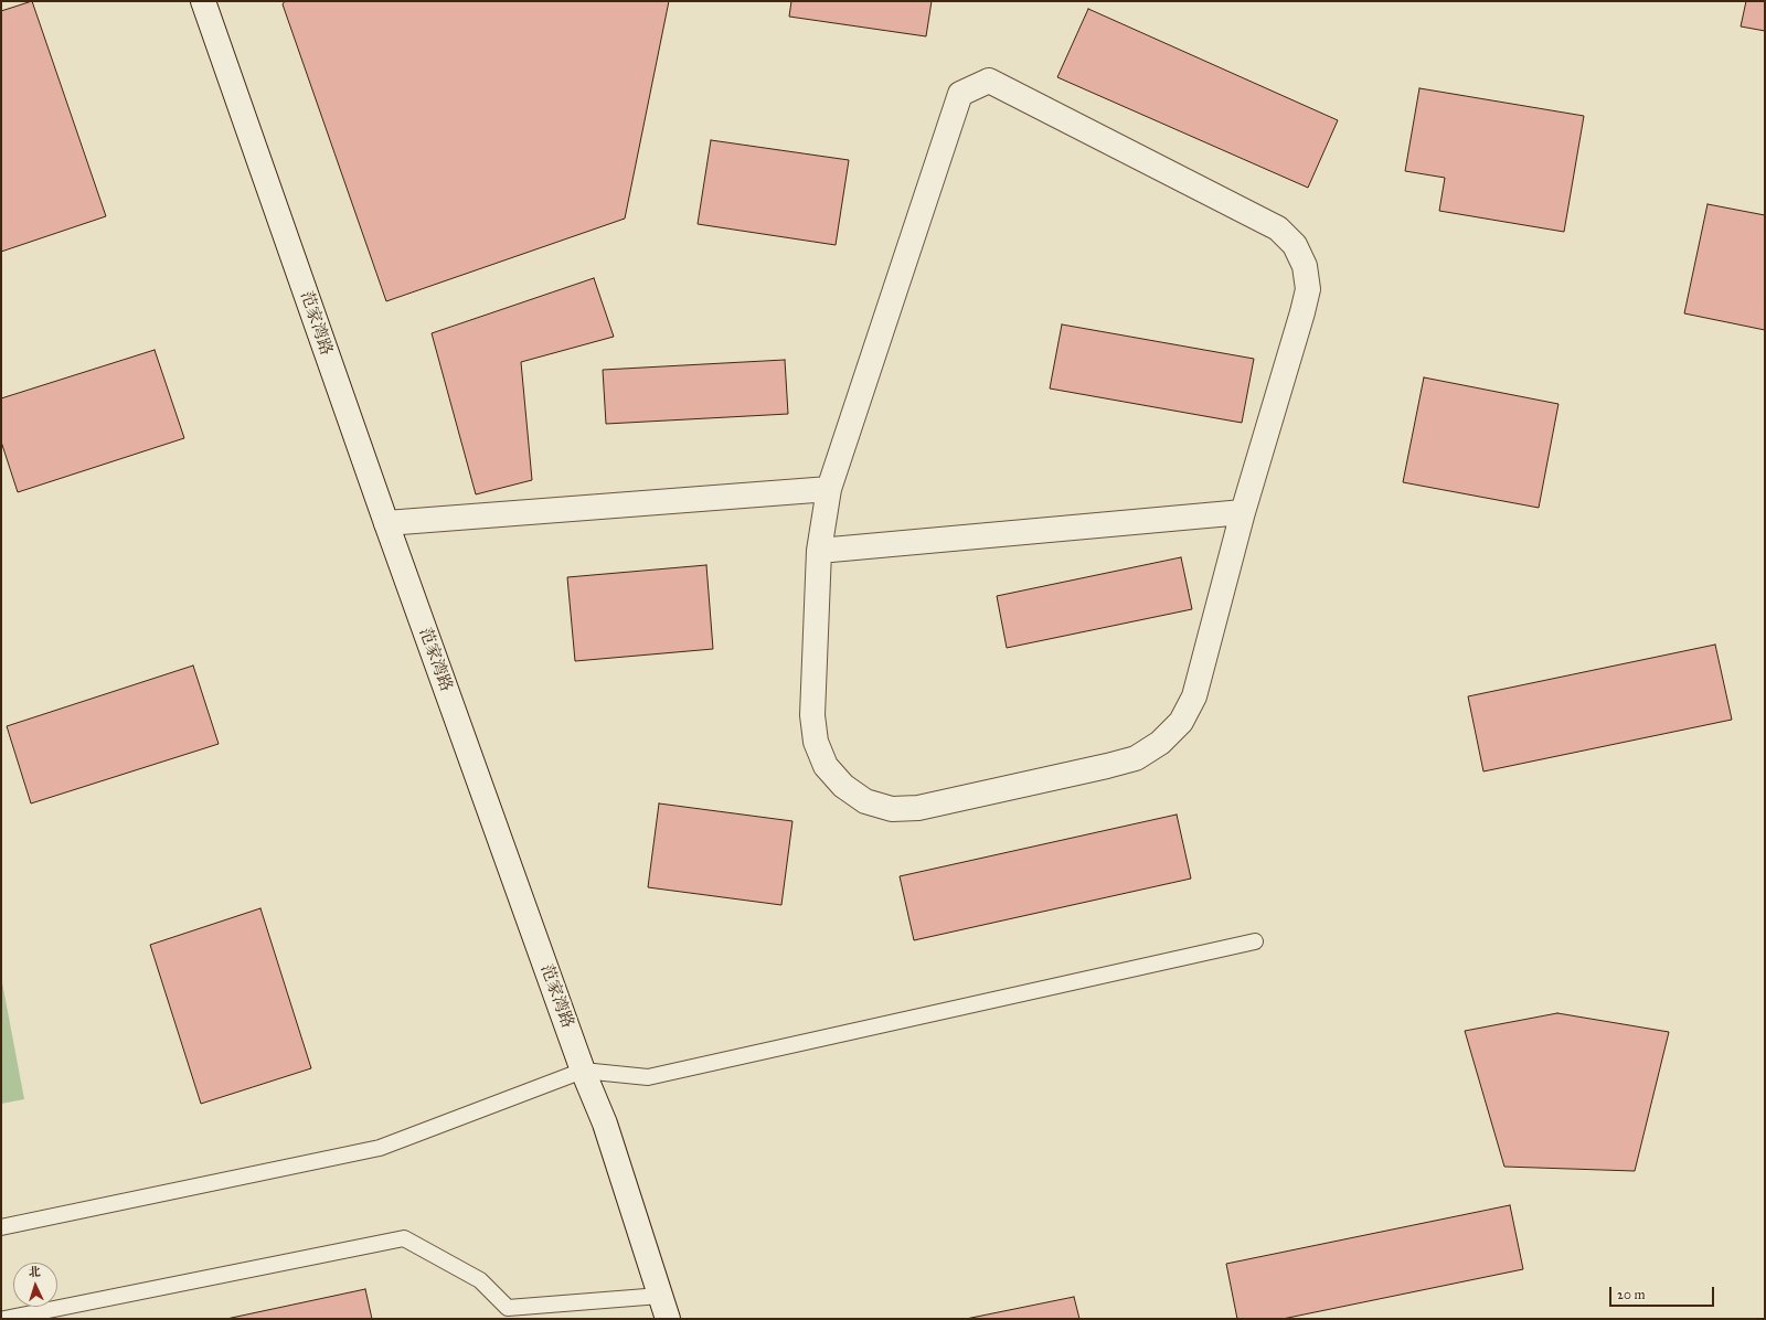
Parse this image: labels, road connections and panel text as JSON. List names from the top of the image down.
{
  "streets": {
    "street": ["范家湾路"]
  },
  "scale_bar": "20 m",
  "north": "top"
}
